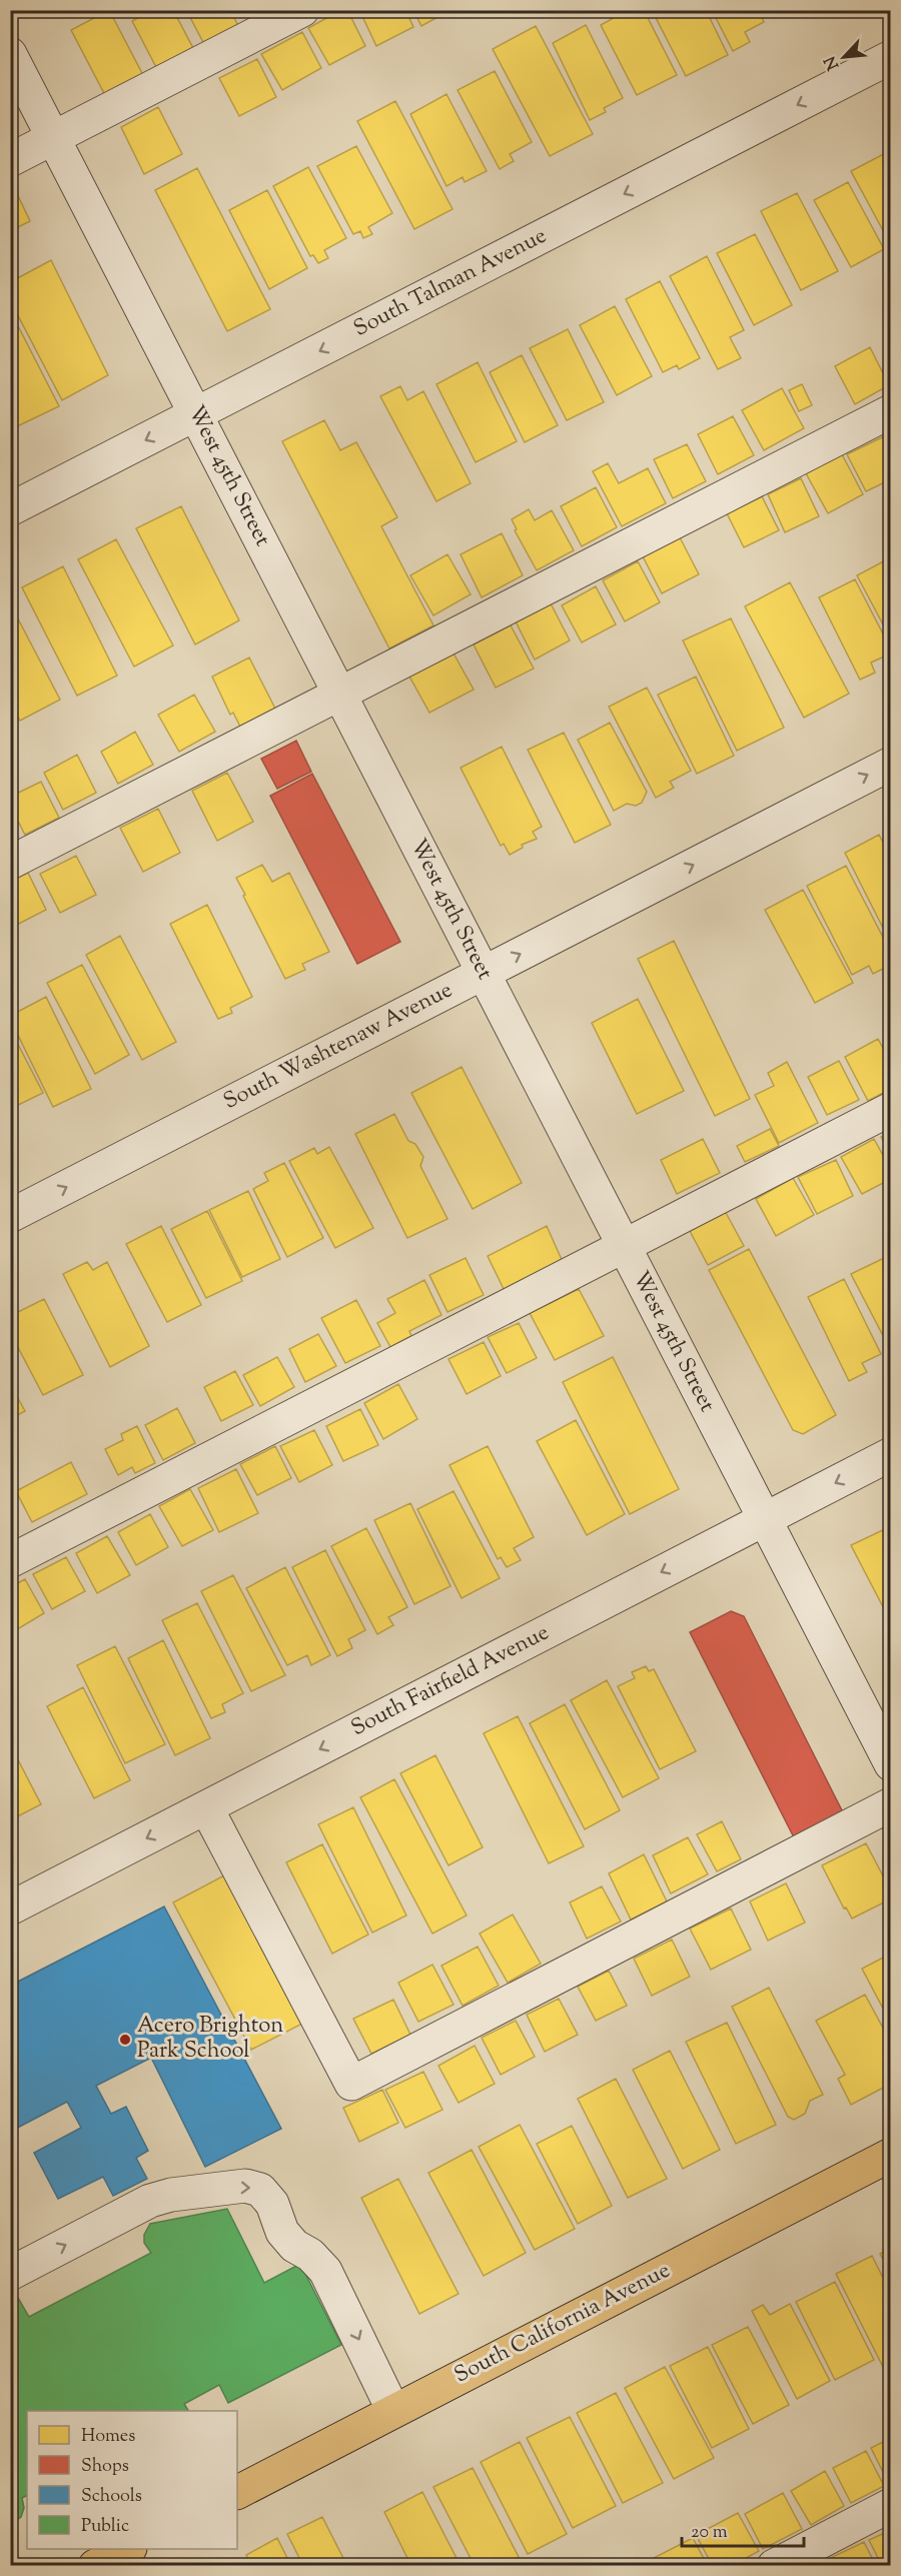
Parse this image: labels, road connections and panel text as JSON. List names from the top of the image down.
{
  "streets": {
    "main road": ["South California Avenue"],
    "street": [
      "South Talman Avenue",
      "West 45th Street",
      "South Washtenaw Avenue",
      "South Fairfield Avenue"
    ]
  },
  "crossings": [
    ["South Talman Avenue", "West 45th Street"],
    ["West 45th Street", "South Washtenaw Avenue"],
    ["West 45th Street", "South Fairfield Avenue"]
  ],
  "one_way": ["South Talman Avenue", "South Washtenaw Avenue", "South Fairfield Avenue"],
  "places": ["Acero Brighton Park School"],
  "legend": [
    "Homes",
    "Shops",
    "Schools",
    "Public"
  ],
  "scale_bar": "20 m",
  "north": "bottom left"
}
